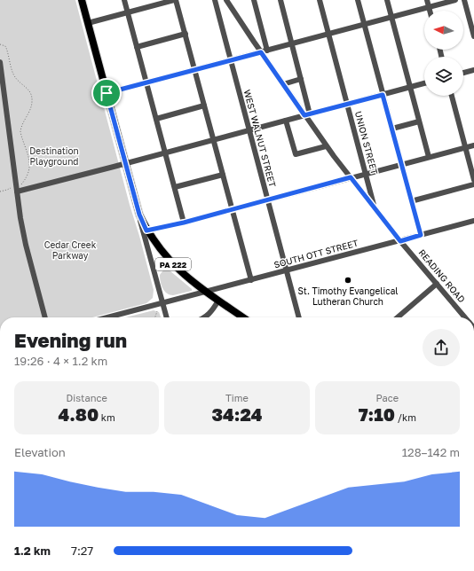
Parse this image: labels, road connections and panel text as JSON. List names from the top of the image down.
{
  "streets": {
    "main road": ["PA 222"],
    "street": [
      "WEST WALNUT STREET",
      "UNION STREET",
      "SOUTH OTT STREET",
      "READING ROAD"
    ]
  },
  "crossings": [
    ["WEST WALNUT STREET", "SOUTH OTT STREET"],
    ["UNION STREET", "READING ROAD"],
    ["SOUTH OTT STREET", "PA 222"],
    ["SOUTH OTT STREET", "READING ROAD"]
  ],
  "parks": ["Destination Playground", "Cedar Creek Parkway"],
  "places": ["St. Timothy Evangelical Lutheran Church"],
  "north": "left",
  "page": {
    "heading": ["Evening run", "19:26 · 4 × 1.2 km"],
    "stats": [
      ["Distance", "4.80 km"],
      ["Time", "34:24"],
      ["Pace", "7:10 /km"]
    ],
    "chart": ["Elevation", "128–142 m"],
    "list": [
      {
        "name": "1.2 km",
        "note": "7:27"
      }
    ]
  }
}
